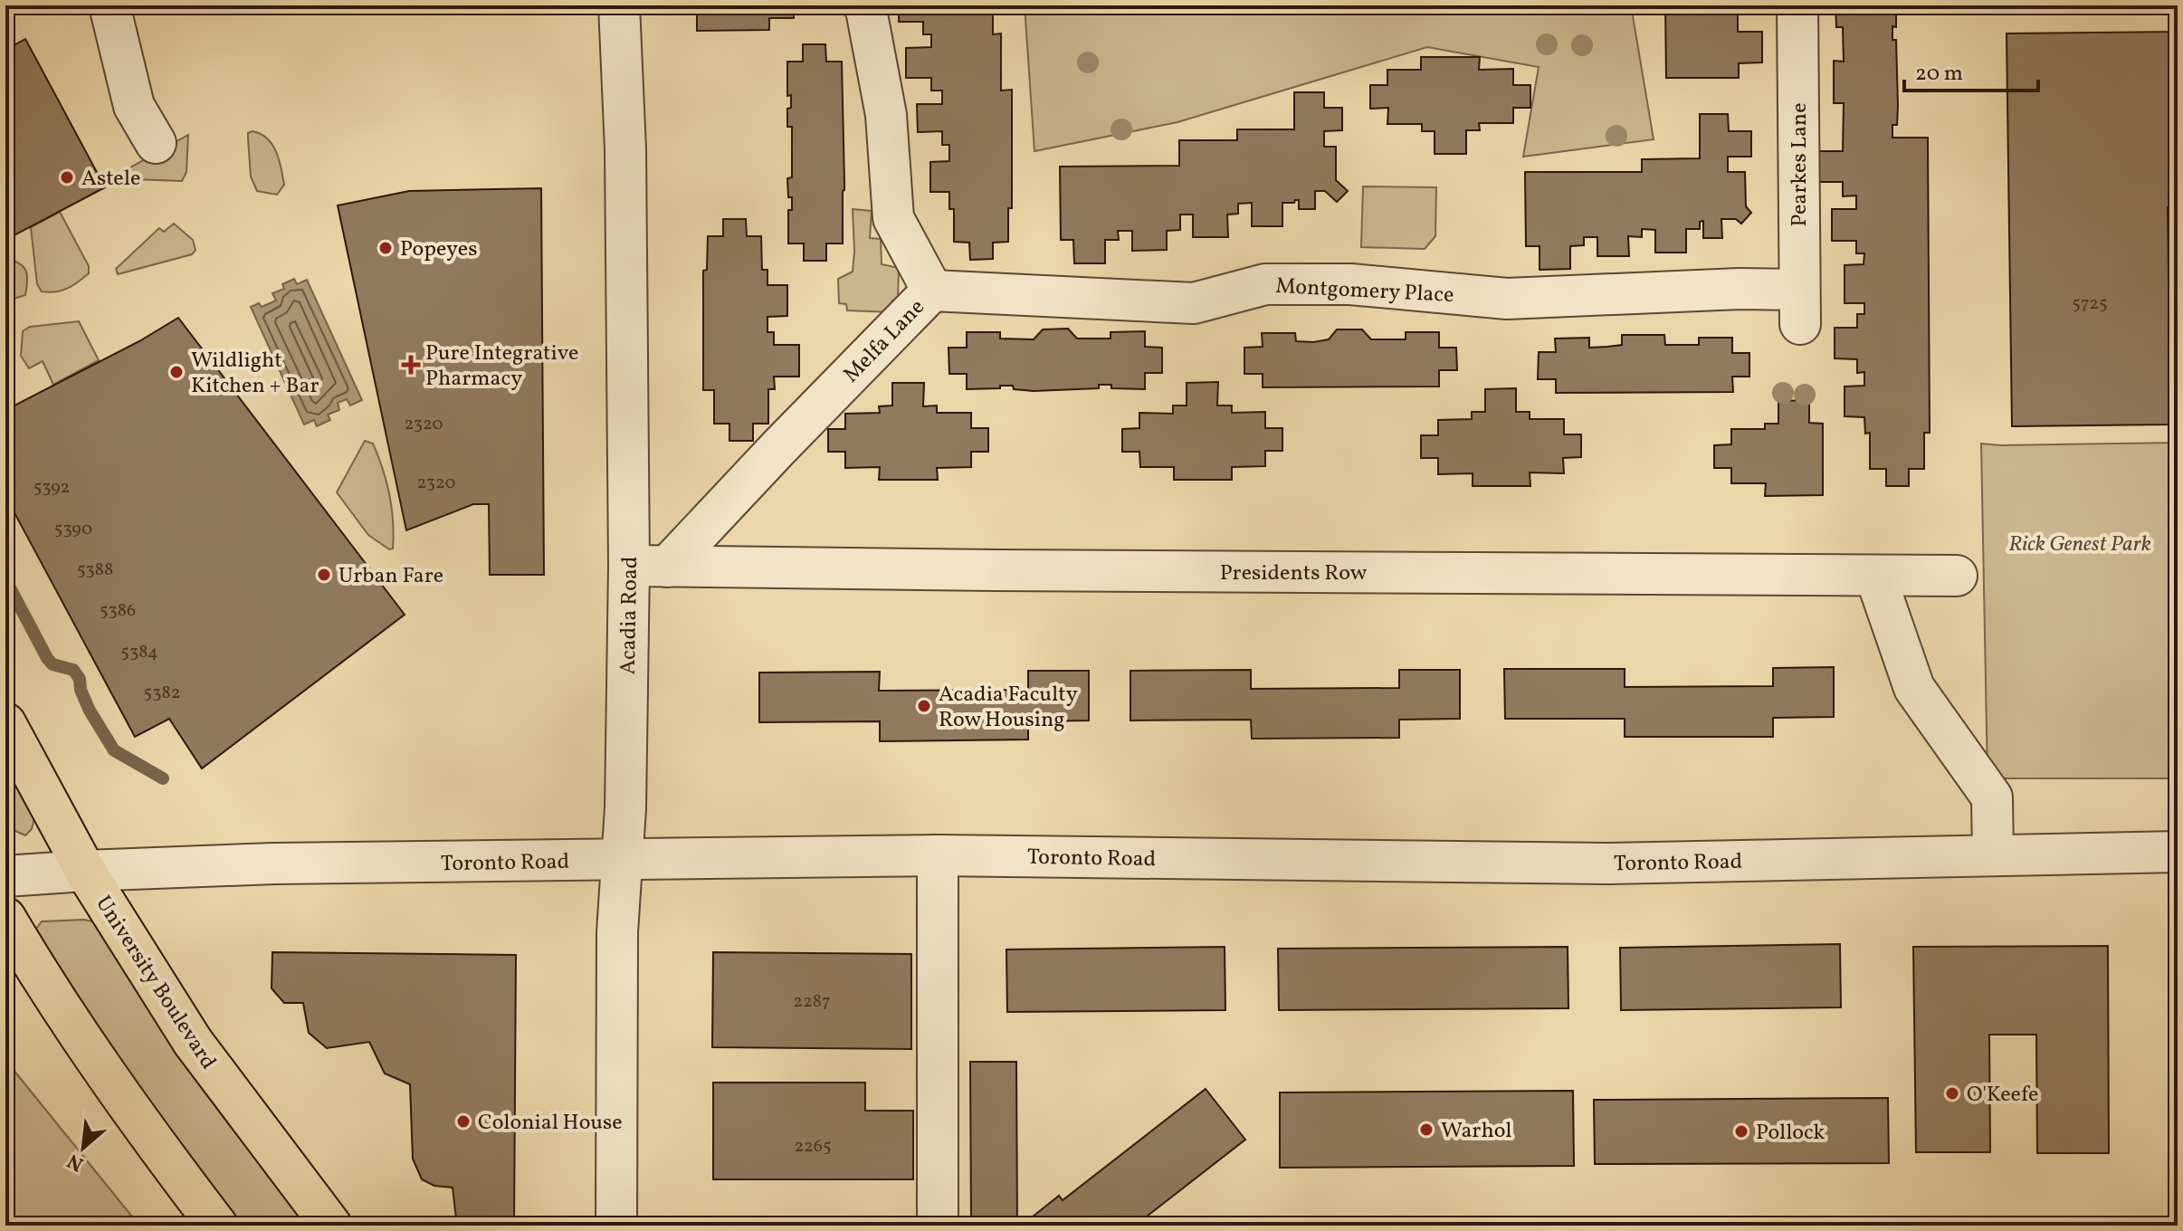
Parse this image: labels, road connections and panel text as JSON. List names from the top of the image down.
{
  "streets": {
    "main road": ["University Boulevard"],
    "street": [
      "Pearkes Lane",
      "Montgomery Place",
      "Melfa Lane",
      "Presidents Row",
      "Acadia Road",
      "Toronto Road"
    ]
  },
  "crossings": [
    ["Pearkes Lane", "Montgomery Place"],
    ["Montgomery Place", "Melfa Lane"],
    ["Melfa Lane", "Presidents Row"],
    ["Melfa Lane", "Acadia Road"],
    ["Presidents Row", "Acadia Road"],
    ["Acadia Road", "Toronto Road"],
    ["Toronto Road", "University Boulevard"]
  ],
  "parks": ["Rick Genest Park"],
  "places": {
    "other": [
      "Astele",
      "Popeyes",
      "Wildlight Kitchen + Bar",
      "Urban Fare",
      "Acadia Faculty Row Housing",
      "O'Keefe",
      "Colonial House",
      "Warhol",
      "Pollock"
    ],
    "health": ["Pure Integrative Pharmacy"]
  },
  "house_numbers": [
    "5725",
    "2320",
    "2320",
    "5392",
    "5390",
    "5388",
    "5386",
    "5384",
    "5382",
    "2287",
    "2265"
  ],
  "scale_bar": "20 m",
  "north": "bottom left"
}
